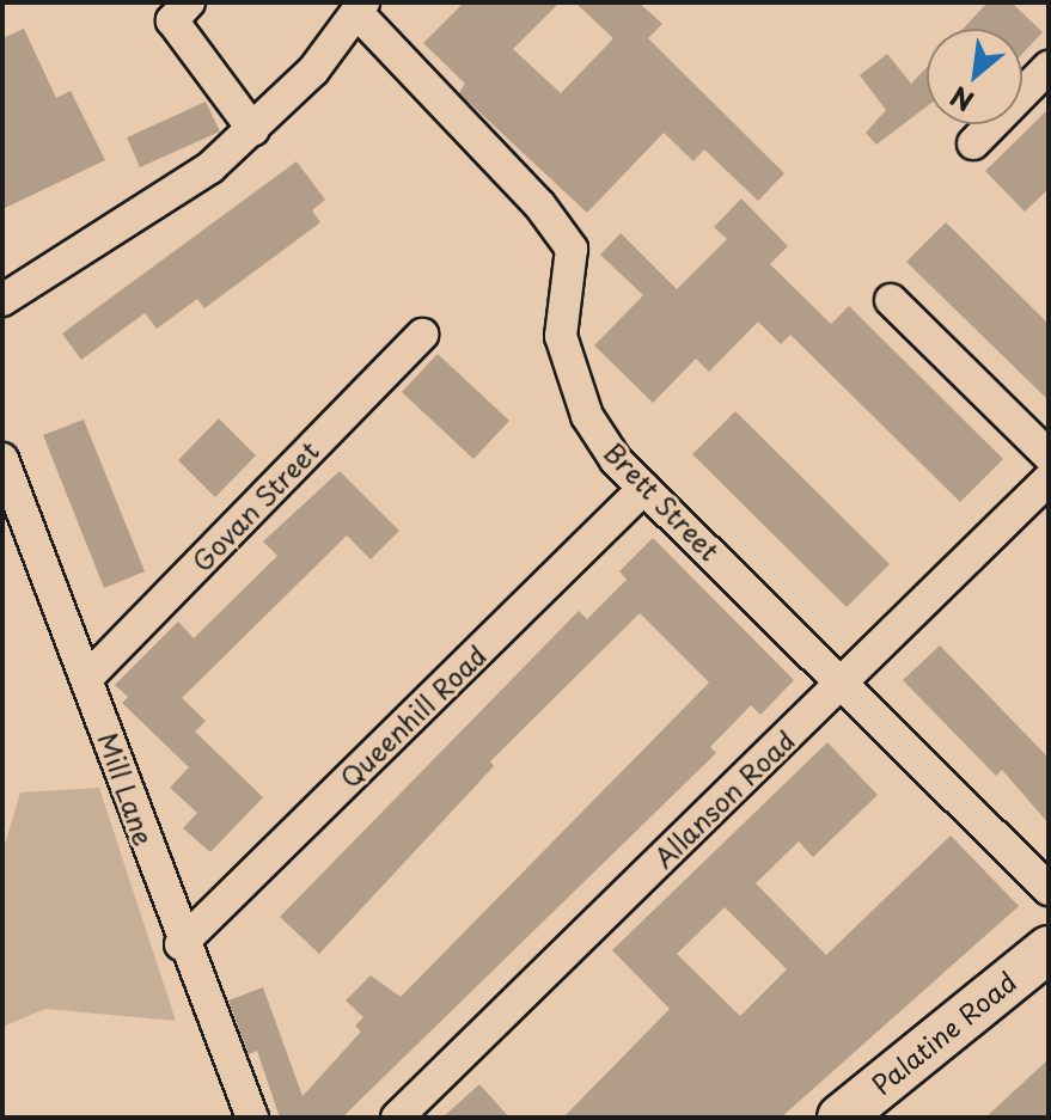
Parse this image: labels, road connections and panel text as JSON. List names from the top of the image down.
{
  "streets": {
    "main road": ["Palatine Road"],
    "street": [
      "Brett Street",
      "Govan Street",
      "Queenhill Road",
      "Mill Lane",
      "Allanson Road"
    ]
  },
  "crossings": [
    ["Brett Street", "Queenhill Road"],
    ["Brett Street", "Allanson Road"],
    ["Govan Street", "Mill Lane"],
    ["Queenhill Road", "Mill Lane"]
  ],
  "north": "bottom left"
}
